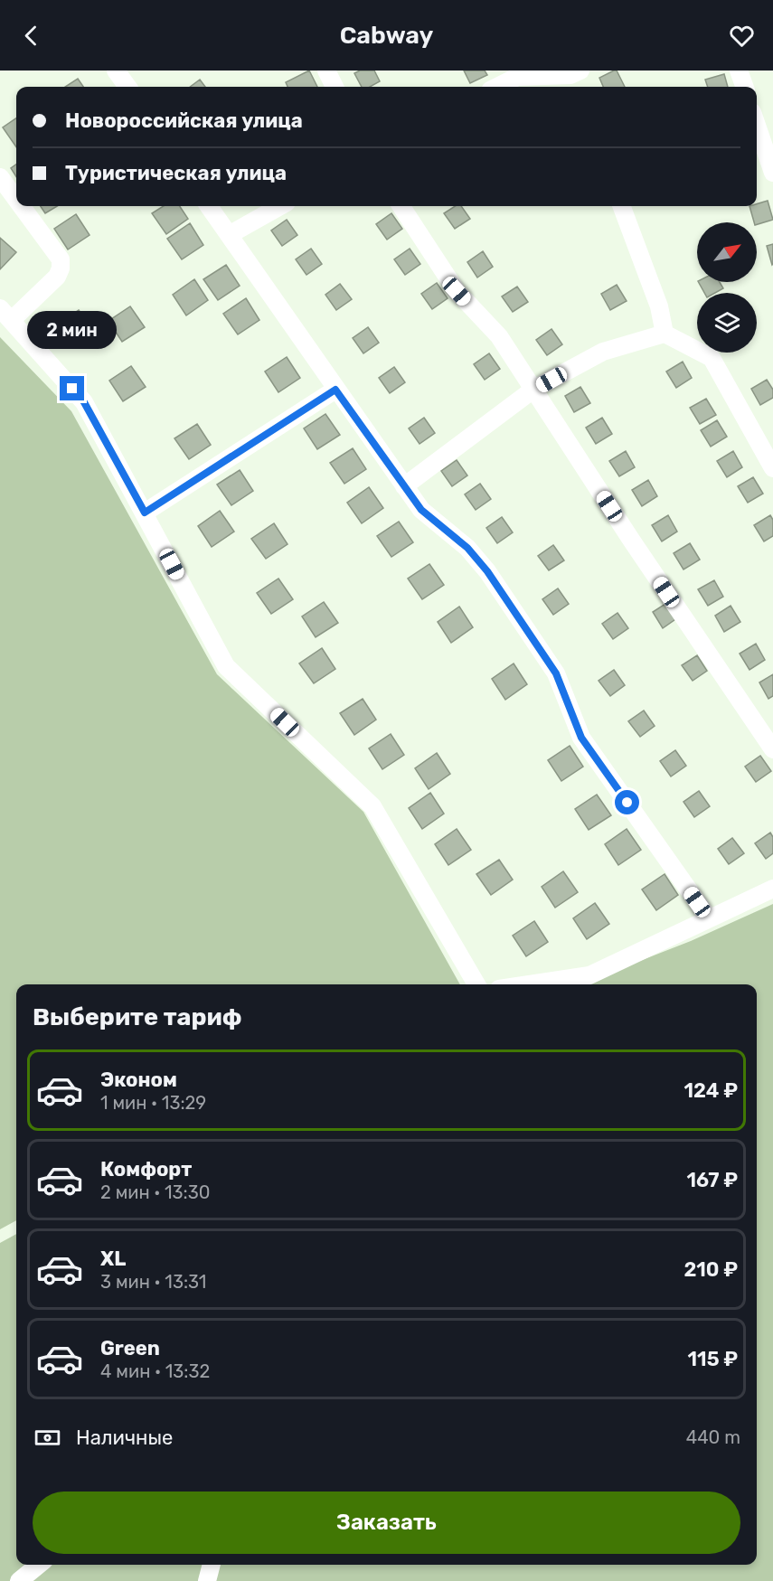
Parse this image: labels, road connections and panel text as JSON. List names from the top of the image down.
{
  "north": "top right",
  "page": {
    "header": "Cabway",
    "banner": ["Новороссийская улица", "Туристическая улица"],
    "bubble": "2 мин",
    "heading": "Выберите тариф",
    "list": [
      {
        "name": "Эконом",
        "note": "1 мин · 13:29",
        "value": "124 ₽"
      },
      {
        "name": "Комфорт",
        "note": "2 мин · 13:30",
        "value": "167 ₽"
      },
      {
        "name": "XL",
        "note": "3 мин · 13:31",
        "value": "210 ₽"
      },
      {
        "name": "Green",
        "note": "4 мин · 13:32",
        "value": "115 ₽"
      }
    ],
    "pay": ["Наличные", "440 m"],
    "buttons": "Заказать"
  }
}
